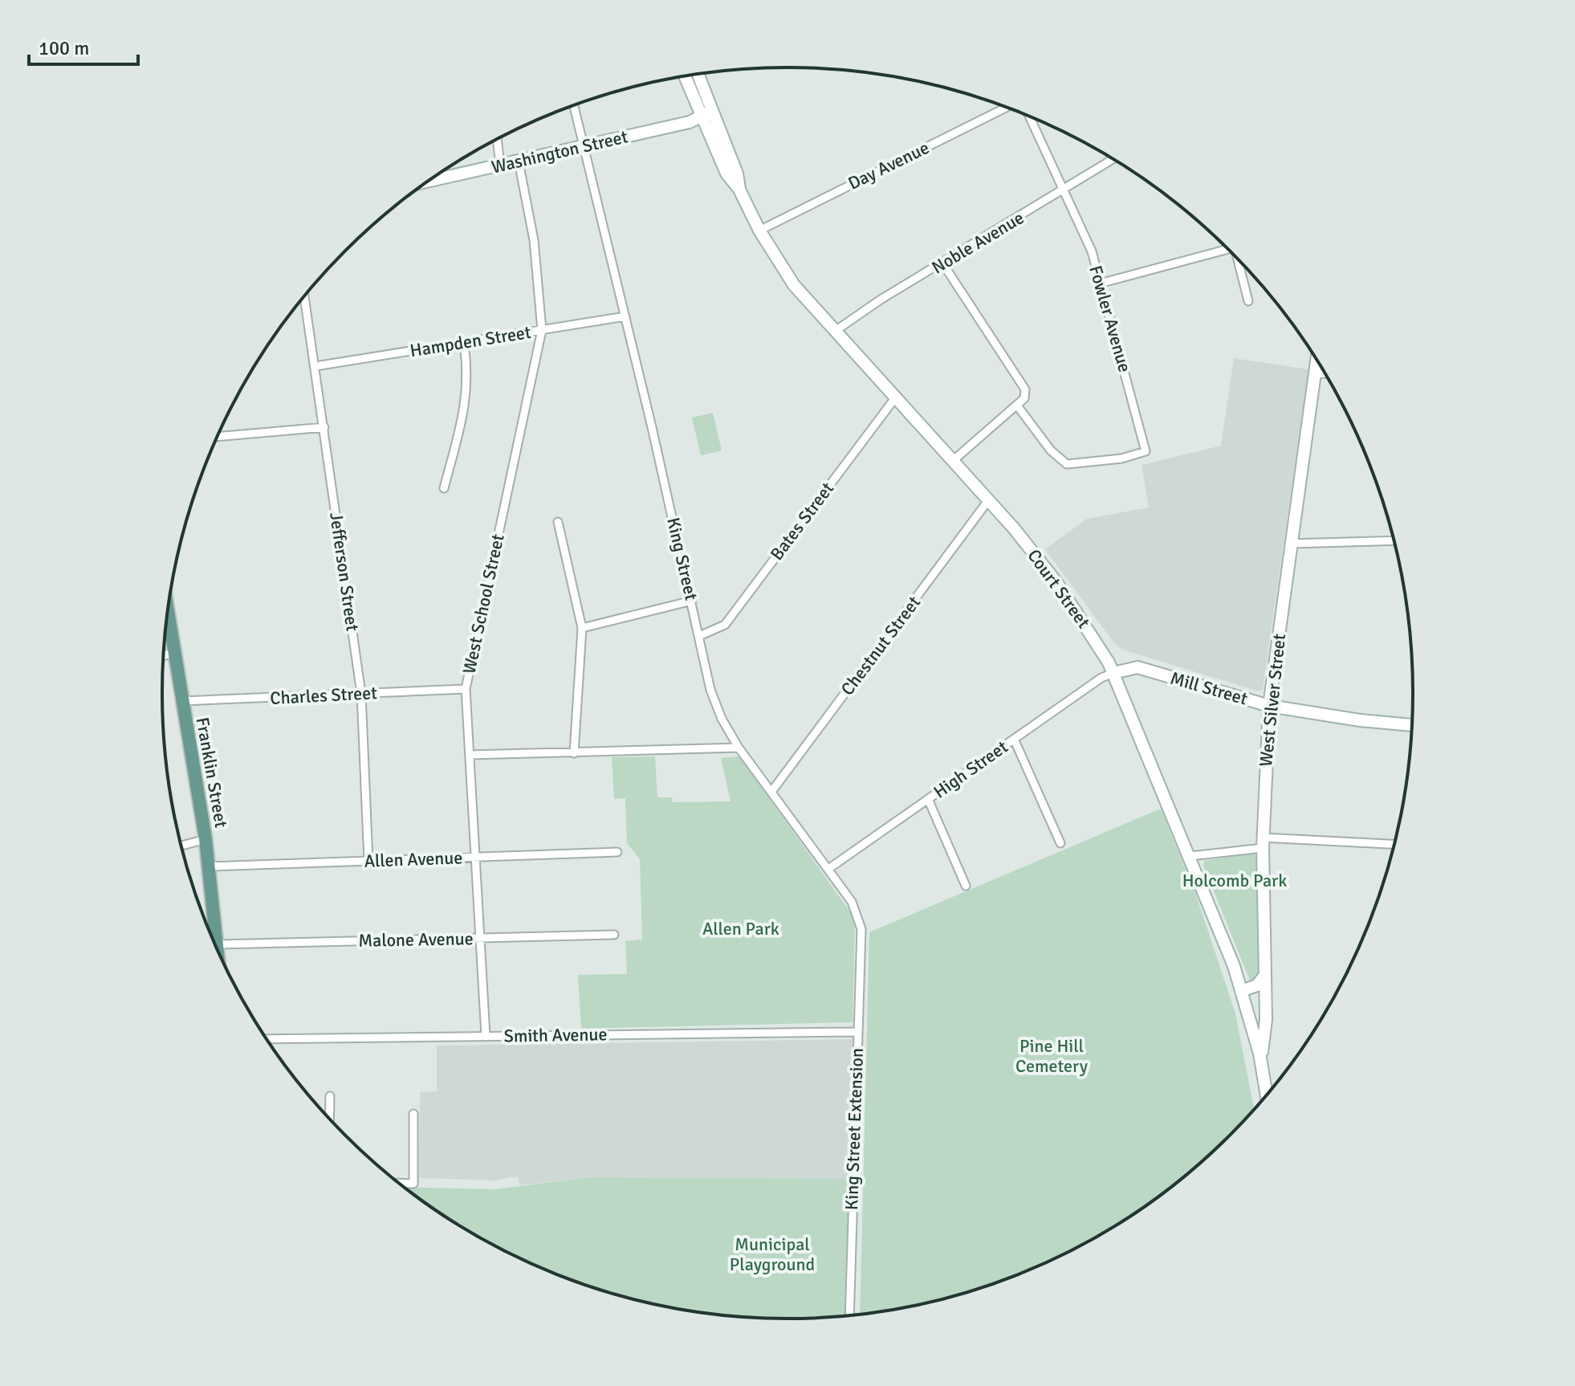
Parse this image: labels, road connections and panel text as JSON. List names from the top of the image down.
{
  "streets": {
    "main road": [
      "Washington Street",
      "Court Street",
      "Mill Street",
      "West Silver Street",
      "Franklin Street"
    ],
    "street": [
      "Day Avenue",
      "Noble Avenue",
      "Fowler Avenue",
      "Hampden Street",
      "Bates Street",
      "King Street",
      "Jefferson Street",
      "West School Street",
      "Chestnut Street",
      "Charles Street",
      "High Street",
      "Allen Avenue",
      "Malone Avenue",
      "Smith Avenue",
      "King Street Extension"
    ]
  },
  "crossings": [
    ["Washington Street", "King Street"],
    ["Washington Street", "Court Street"],
    ["Washington Street", "West School Street"],
    ["Day Avenue", "Court Street"],
    ["Noble Avenue", "Fowler Avenue"],
    ["Noble Avenue", "Court Street"],
    ["Hampden Street", "King Street"],
    ["Hampden Street", "Jefferson Street"],
    ["Hampden Street", "West School Street"],
    ["Bates Street", "King Street"],
    ["Bates Street", "Court Street"],
    ["King Street", "Chestnut Street"],
    ["King Street", "High Street"],
    ["King Street", "King Street Extension"],
    ["Jefferson Street", "Charles Street"],
    ["Jefferson Street", "Allen Avenue"],
    ["Court Street", "Chestnut Street"],
    ["Court Street", "Mill Street"],
    ["Court Street", "West Silver Street"],
    ["Court Street", "High Street"],
    ["West School Street", "Charles Street"],
    ["West School Street", "Allen Avenue"],
    ["West School Street", "Malone Avenue"],
    ["West School Street", "Smith Avenue"],
    ["Mill Street", "West Silver Street"],
    ["Mill Street", "High Street"],
    ["Charles Street", "Franklin Street"],
    ["Franklin Street", "Allen Avenue"],
    ["Franklin Street", "Malone Avenue"],
    ["Smith Avenue", "King Street Extension"]
  ],
  "parks": [
    "Holcomb Park",
    "Allen Park",
    "Pine Hill Cemetery",
    "Municipal Playground"
  ],
  "scale_bar": "100 m"
}
